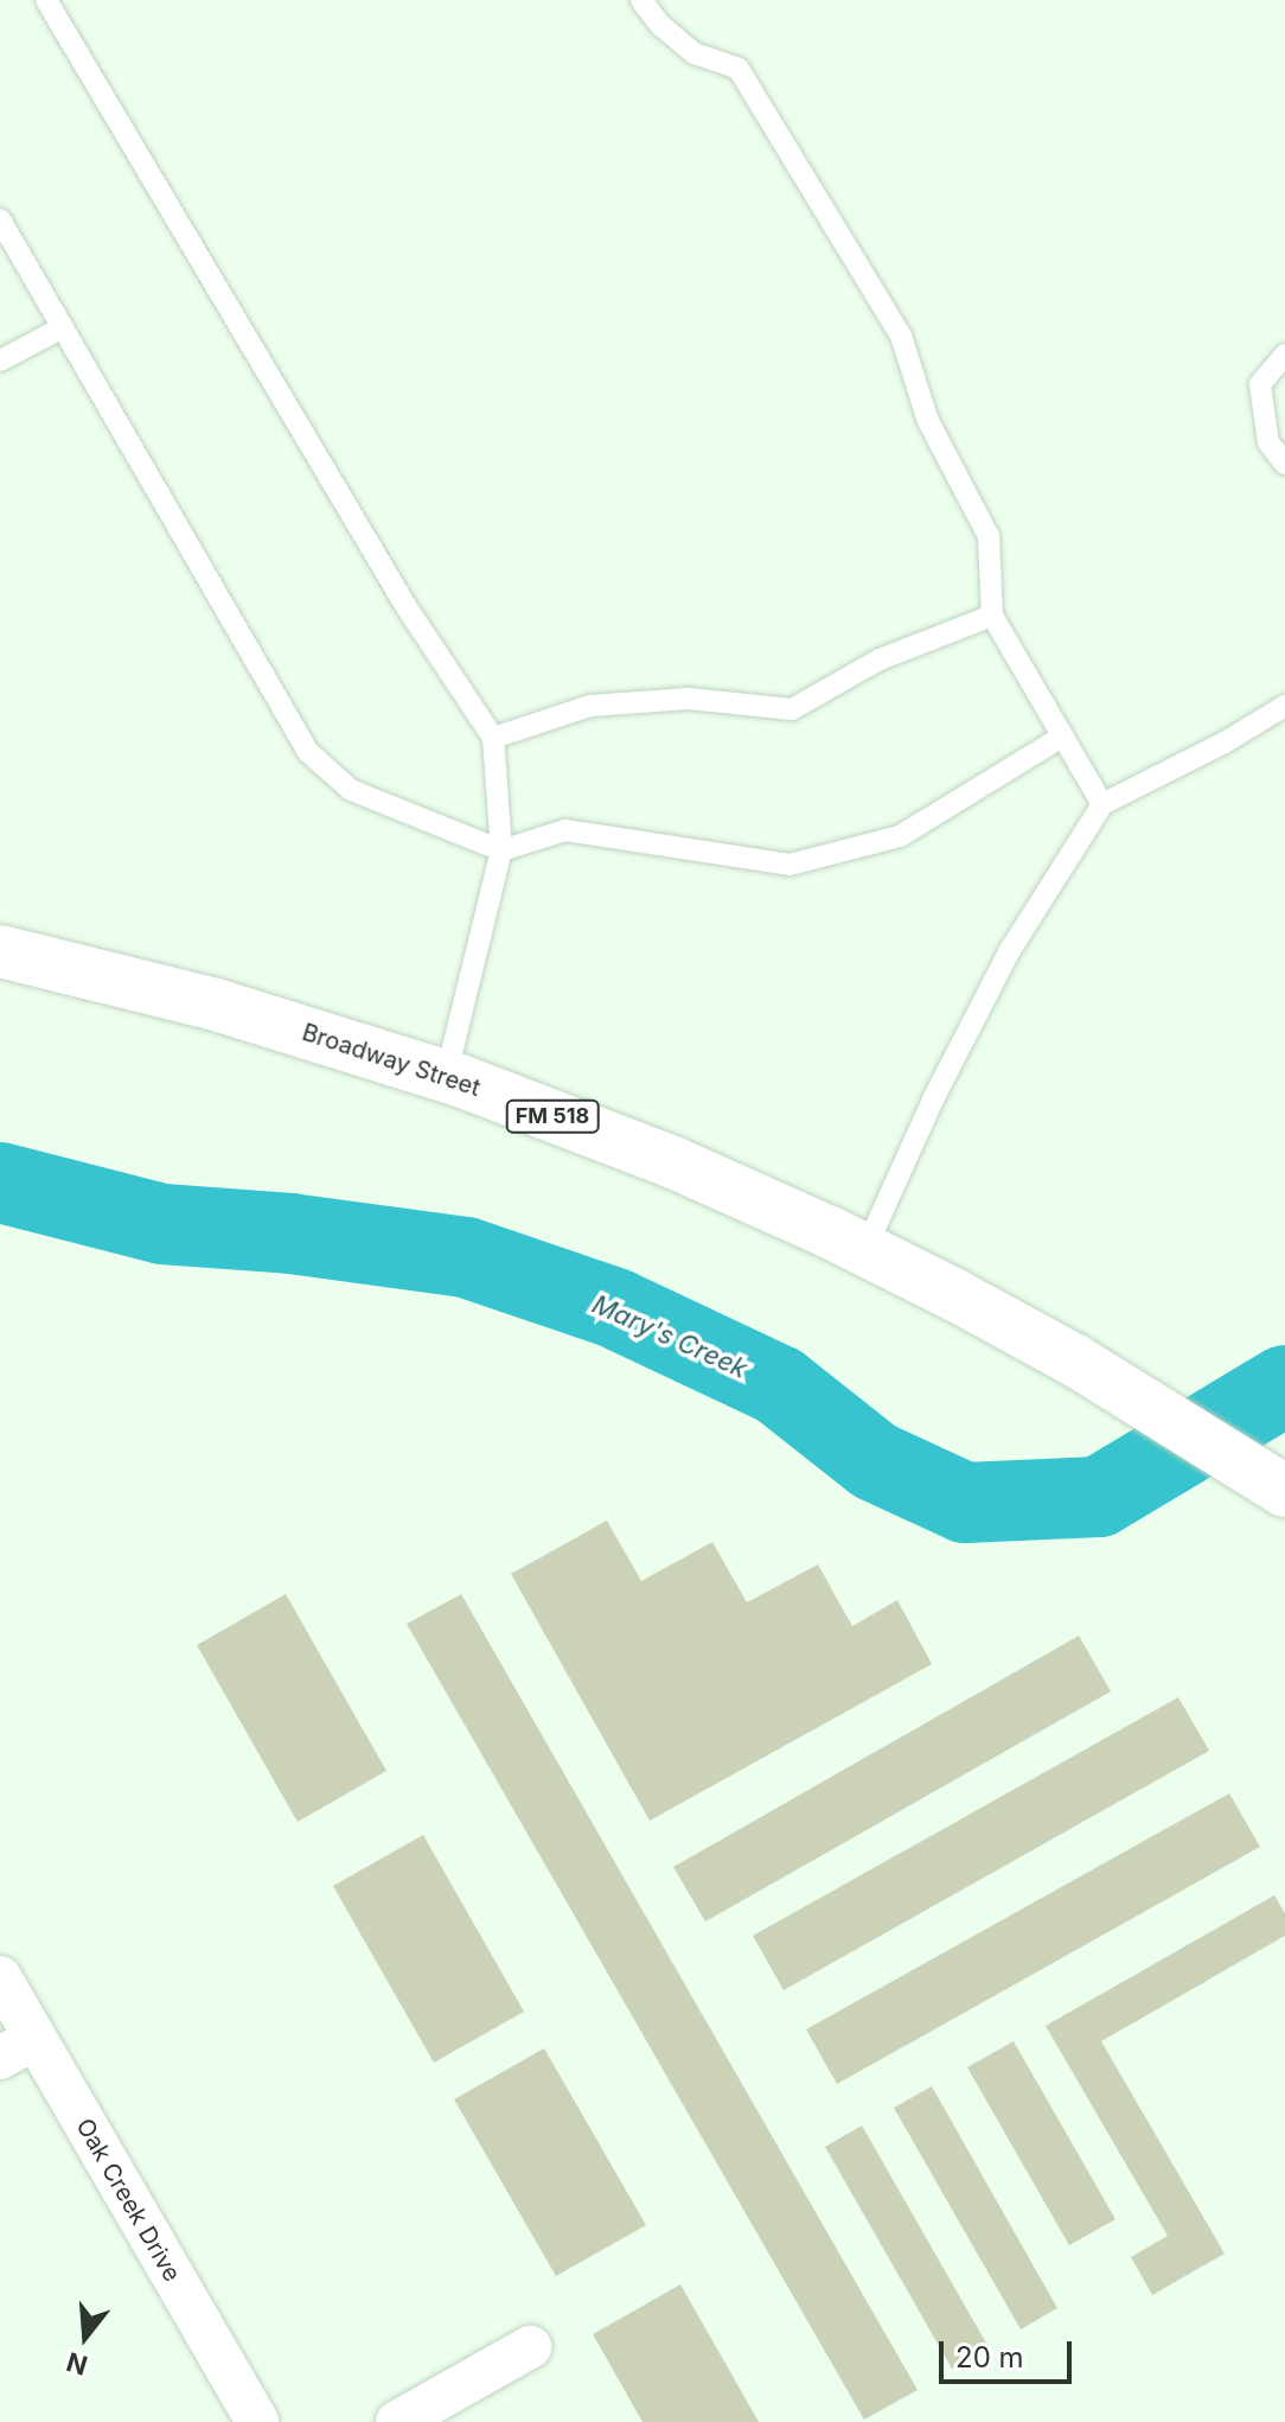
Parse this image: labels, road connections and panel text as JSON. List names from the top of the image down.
{
  "streets": {
    "main road": ["Broadway Street", "FM 518"],
    "street": ["Oak Creek Drive"]
  },
  "water": ["Mary's Creek"],
  "scale_bar": "20 m",
  "north": "bottom"
}
